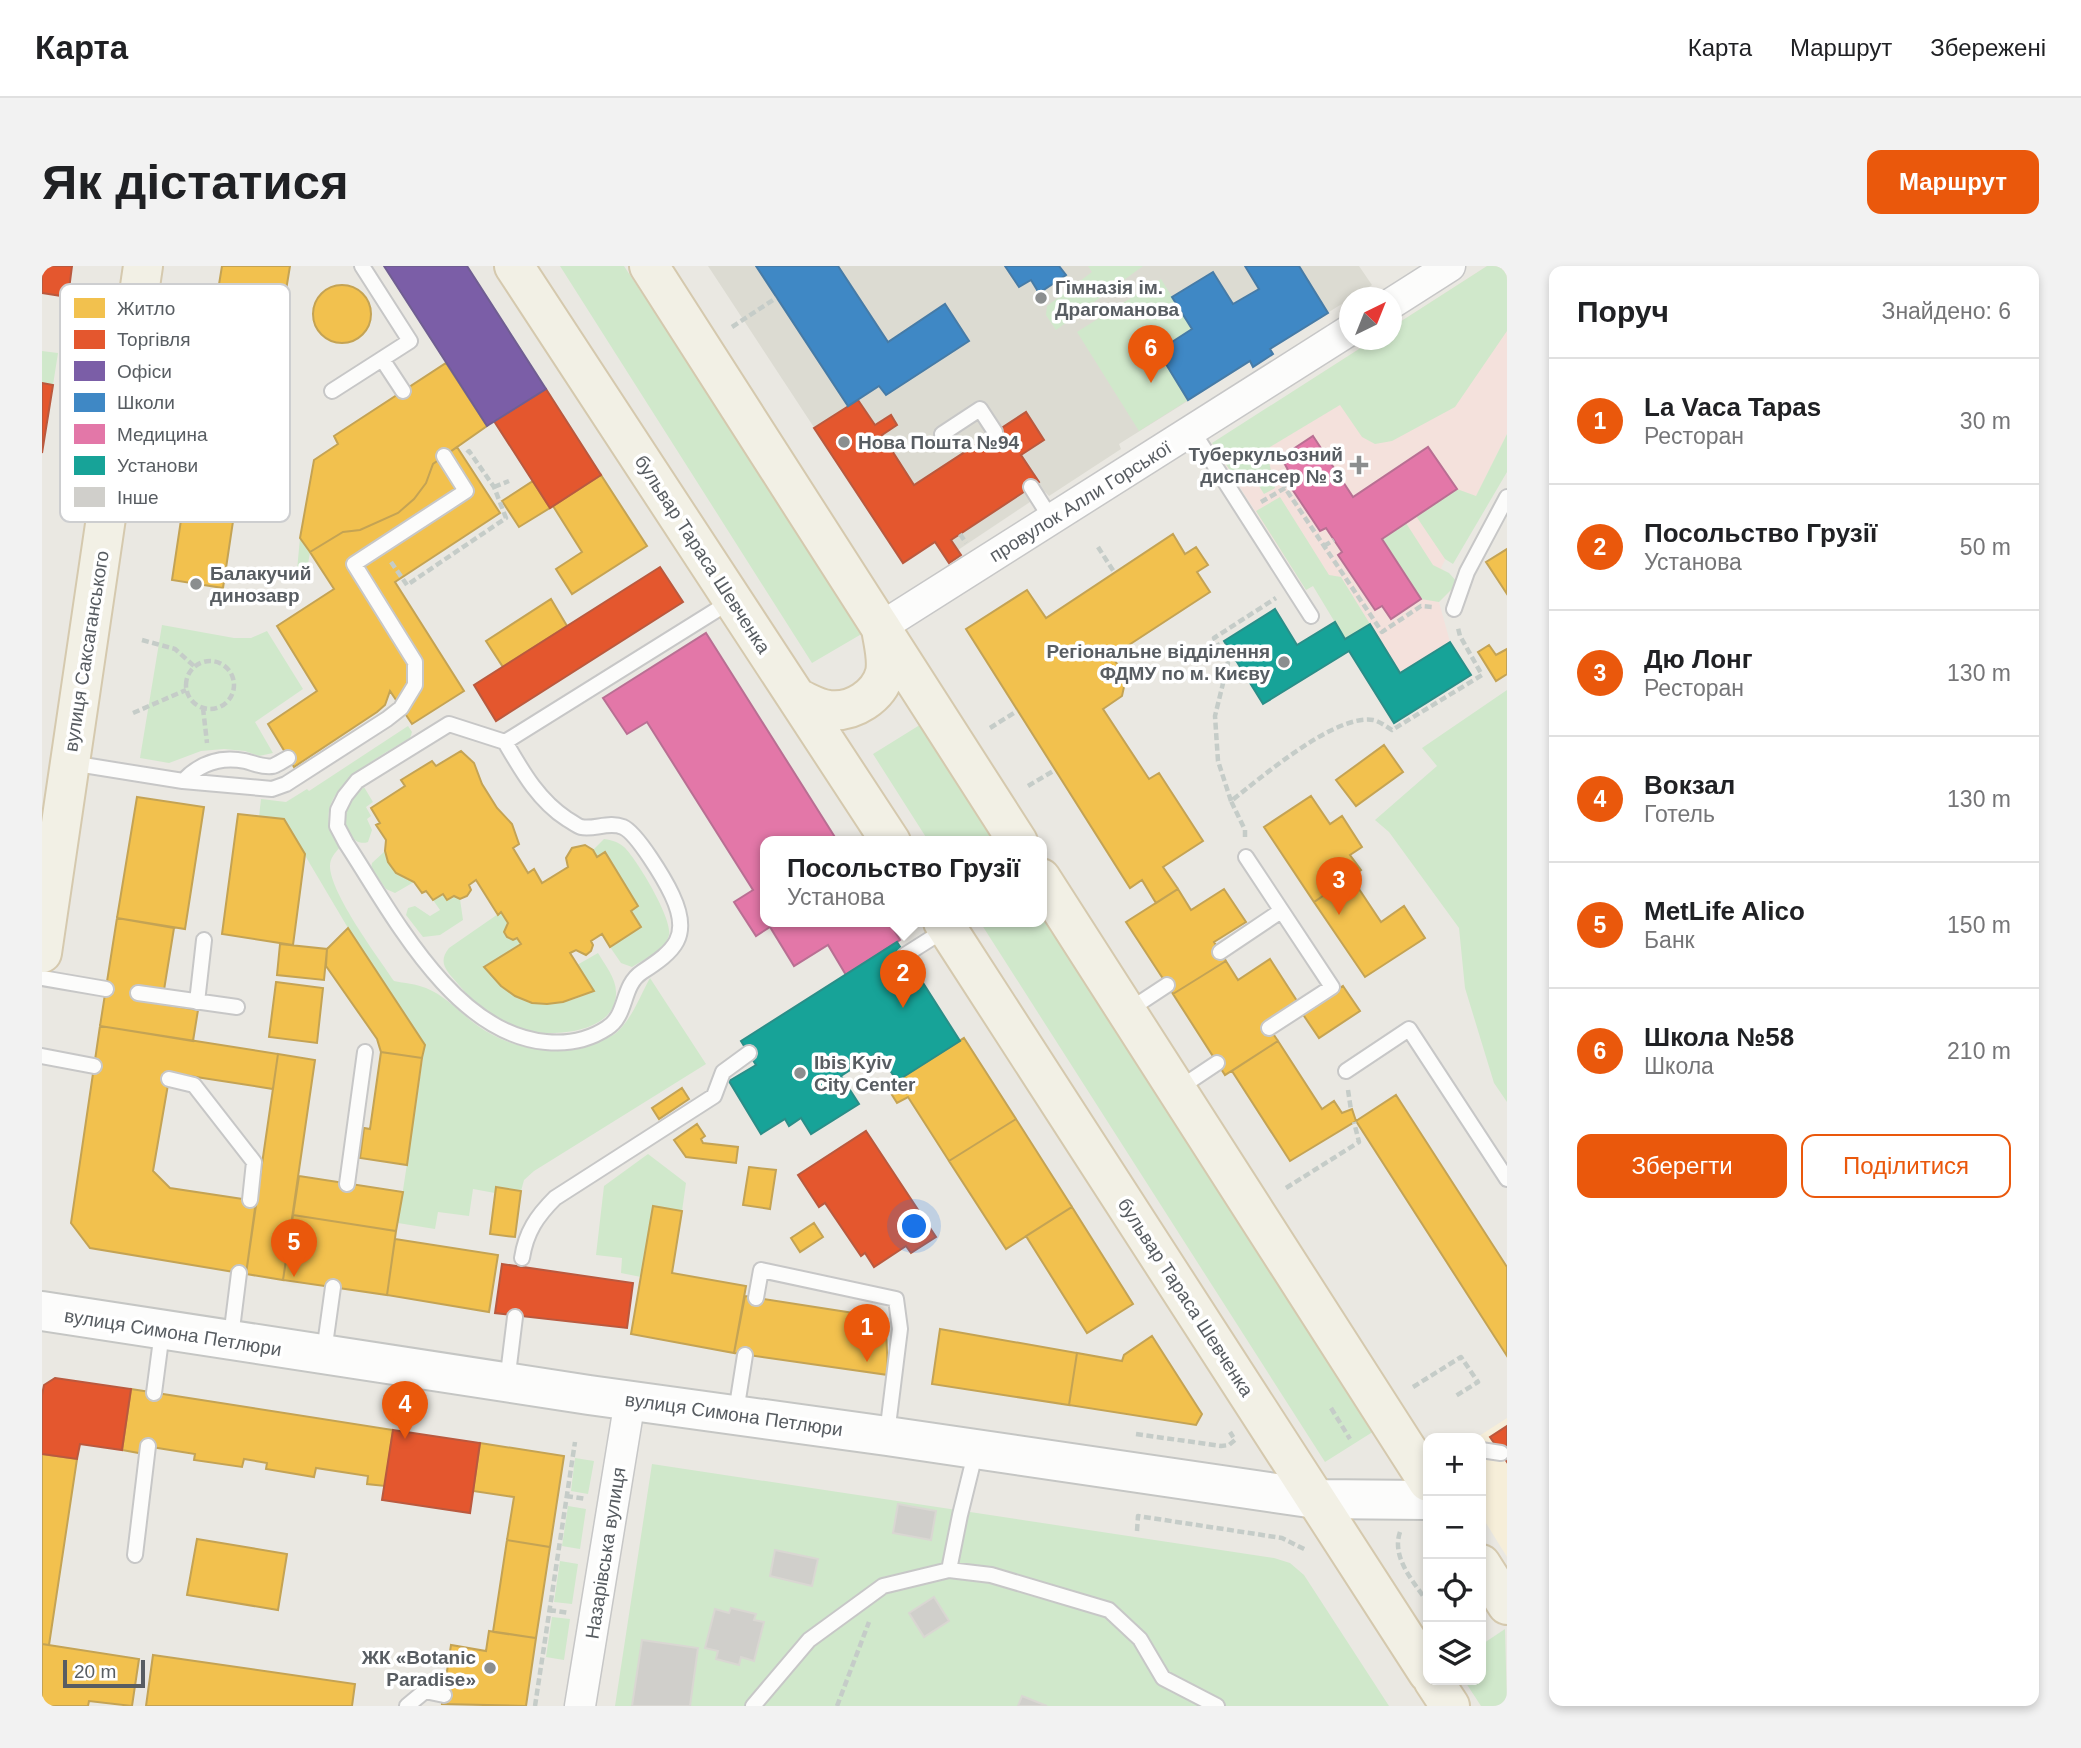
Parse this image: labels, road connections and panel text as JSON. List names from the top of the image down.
{
  "streets": {
    "main road": ["бульвар Тараса Шевченка", "вулиця Саксаганського", "вулиця Симона Петлюри"],
    "street": ["провулок Алли Горської", "Назарівська вулиця"]
  },
  "crossings": [
    ["бульвар Тараса Шевченка", "вулиця Симона Петлюри"],
    ["вулиця Симона Петлюри", "Назарівська вулиця"]
  ],
  "places": {
    "other": [
      "Гімназія ім. Драгоманова",
      "Нова Пошта №94",
      "Балакучий динозавр",
      "Регіональне відділення ФДМУ по м. Києву",
      "Ibis Kyiv City Center",
      "ЖК «Botanic Paradise»"
    ],
    "health": ["Туберкульозний диспансер № 3"]
  },
  "legend": [
    "Житло",
    "Торгівля",
    "Офіси",
    "Школи",
    "Медицина",
    "Установи",
    "Інше"
  ],
  "scale_bar": "20 m",
  "north": "top right",
  "page": {
    "header": "Карта",
    "nav": ["Карта", "Маршрут", "Збережені"],
    "buttons": [
      "Маршрут",
      ["Зберегти", "Поділитися"]
    ],
    "title": "Як дістатися",
    "heading": ["Поруч", "Знайдено: 6"],
    "pins": [
      "6",
      "3",
      "2",
      "5",
      "1",
      "4"
    ],
    "list": [
      {
        "mark": "1",
        "name": "La Vaca Tapas",
        "note": "Ресторан",
        "value": "30 m"
      },
      {
        "mark": "2",
        "name": "Посольство Грузії",
        "note": "Установа",
        "value": "50 m"
      },
      {
        "mark": "3",
        "name": "Дю Лонг",
        "note": "Ресторан",
        "value": "130 m"
      },
      {
        "mark": "4",
        "name": "Вокзал",
        "note": "Готель",
        "value": "130 m"
      },
      {
        "mark": "5",
        "name": "MetLife Alico",
        "note": "Банк",
        "value": "150 m"
      },
      {
        "mark": "6",
        "name": "Школа №58",
        "note": "Школа",
        "value": "210 m"
      }
    ],
    "popup": ["Посольство Грузії", "Установа"],
    "map_buttons": ["+", "−"],
    "scale": "20 m"
  }
}
